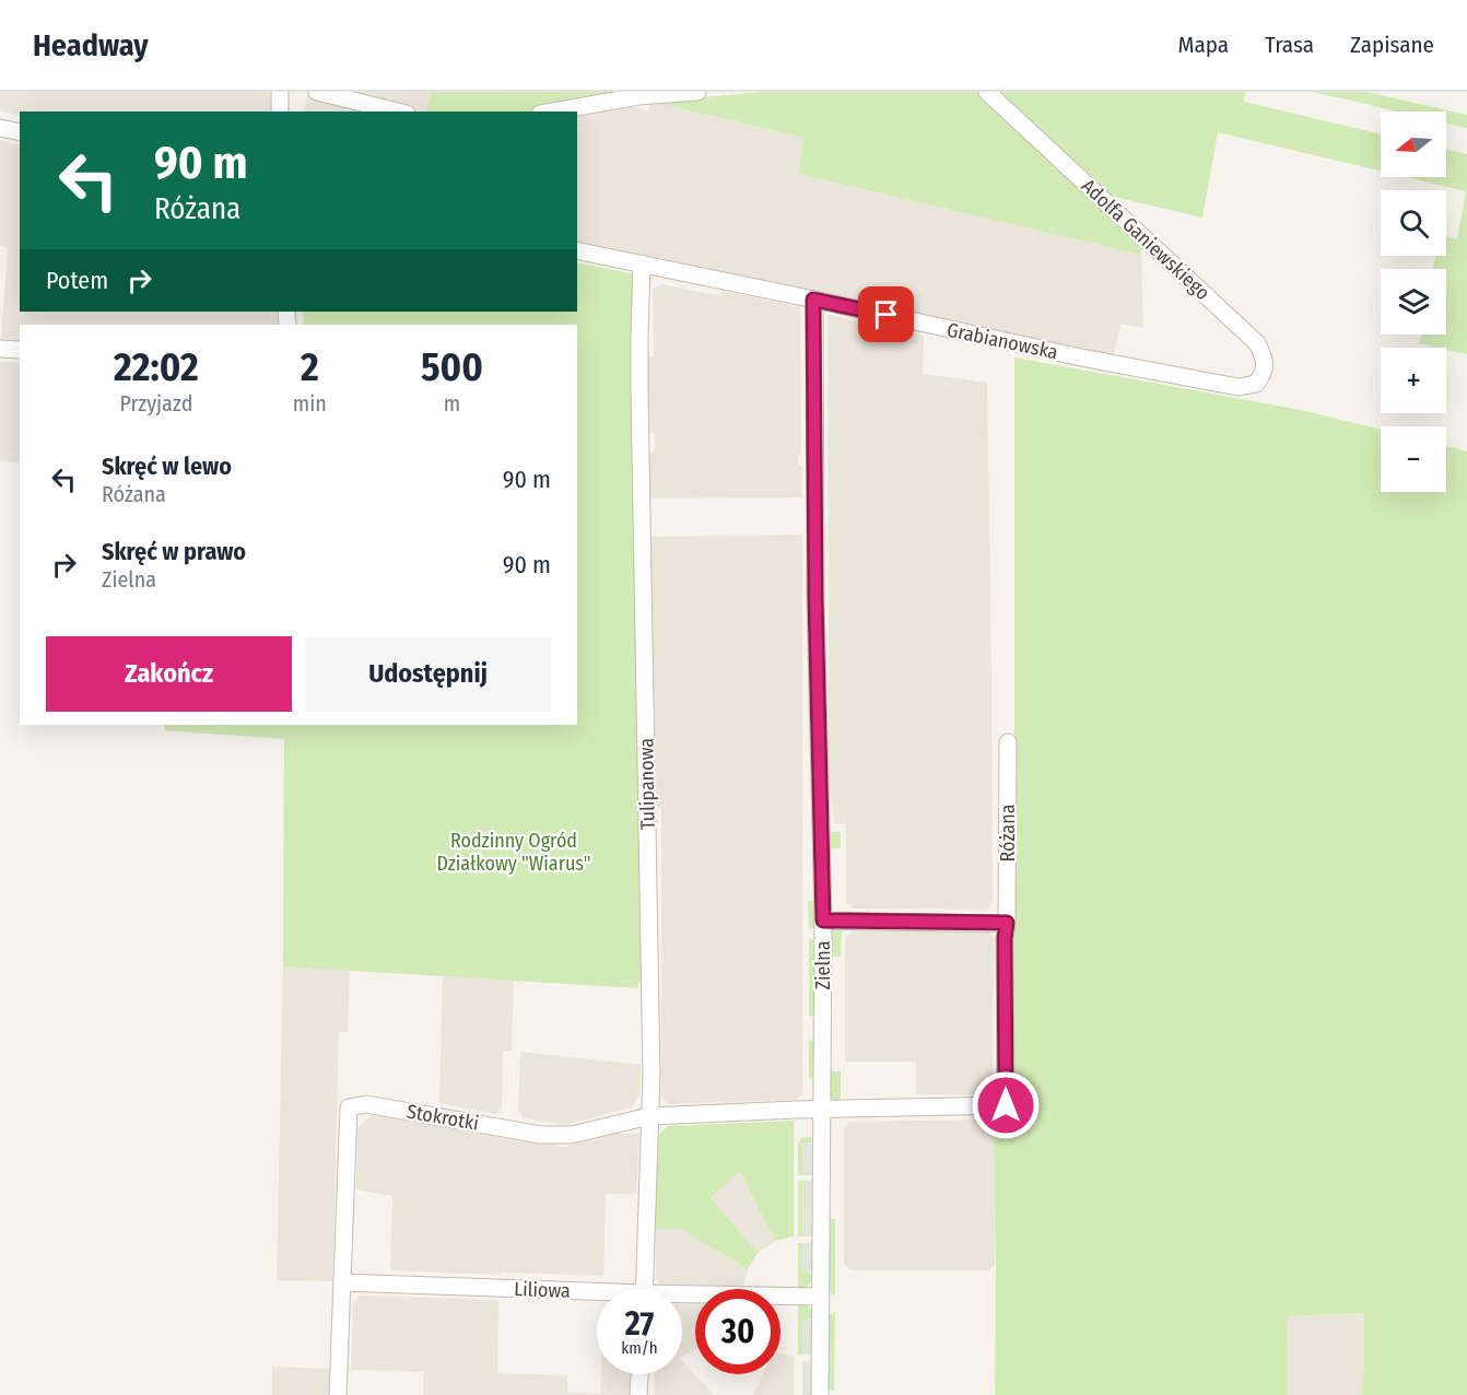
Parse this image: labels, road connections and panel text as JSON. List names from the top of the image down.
{
  "streets": {
    "street": [
      "Adolfa Ganiewskiego",
      "Grabianowska",
      "Tulipanowa",
      "Różana",
      "Zielna",
      "Stokrotki",
      "Liliowa"
    ]
  },
  "crossings": [
    ["Adolfa Ganiewskiego", "Grabianowska"],
    ["Grabianowska", "Tulipanowa"],
    ["Grabianowska", "Zielna"],
    ["Tulipanowa", "Stokrotki"],
    ["Różana", "Stokrotki"],
    ["Zielna", "Stokrotki"],
    ["Zielna", "Liliowa"],
    ["Stokrotki", "Liliowa"]
  ],
  "parks": ["Rodzinny Ogród Działkowy \"Wiarus\""],
  "north": "left",
  "page": {
    "header": "Headway",
    "nav": ["Mapa", "Trasa", "Zapisane"],
    "map_buttons": ["+", "−"],
    "turn": ["90 m", "Różana"],
    "then": "Potem",
    "eta": [
      "22:02",
      "Przyjazd",
      "2",
      "min",
      "500",
      "m"
    ],
    "list": [
      {
        "name": "Skręć w lewo",
        "note": "Różana",
        "value": "90 m"
      },
      {
        "name": "Skręć w prawo",
        "note": "Zielna",
        "value": "90 m"
      }
    ],
    "buttons": ["Zakończ", "Udostępnij"],
    "speed": "27 km/h",
    "limit": "30"
  }
}
